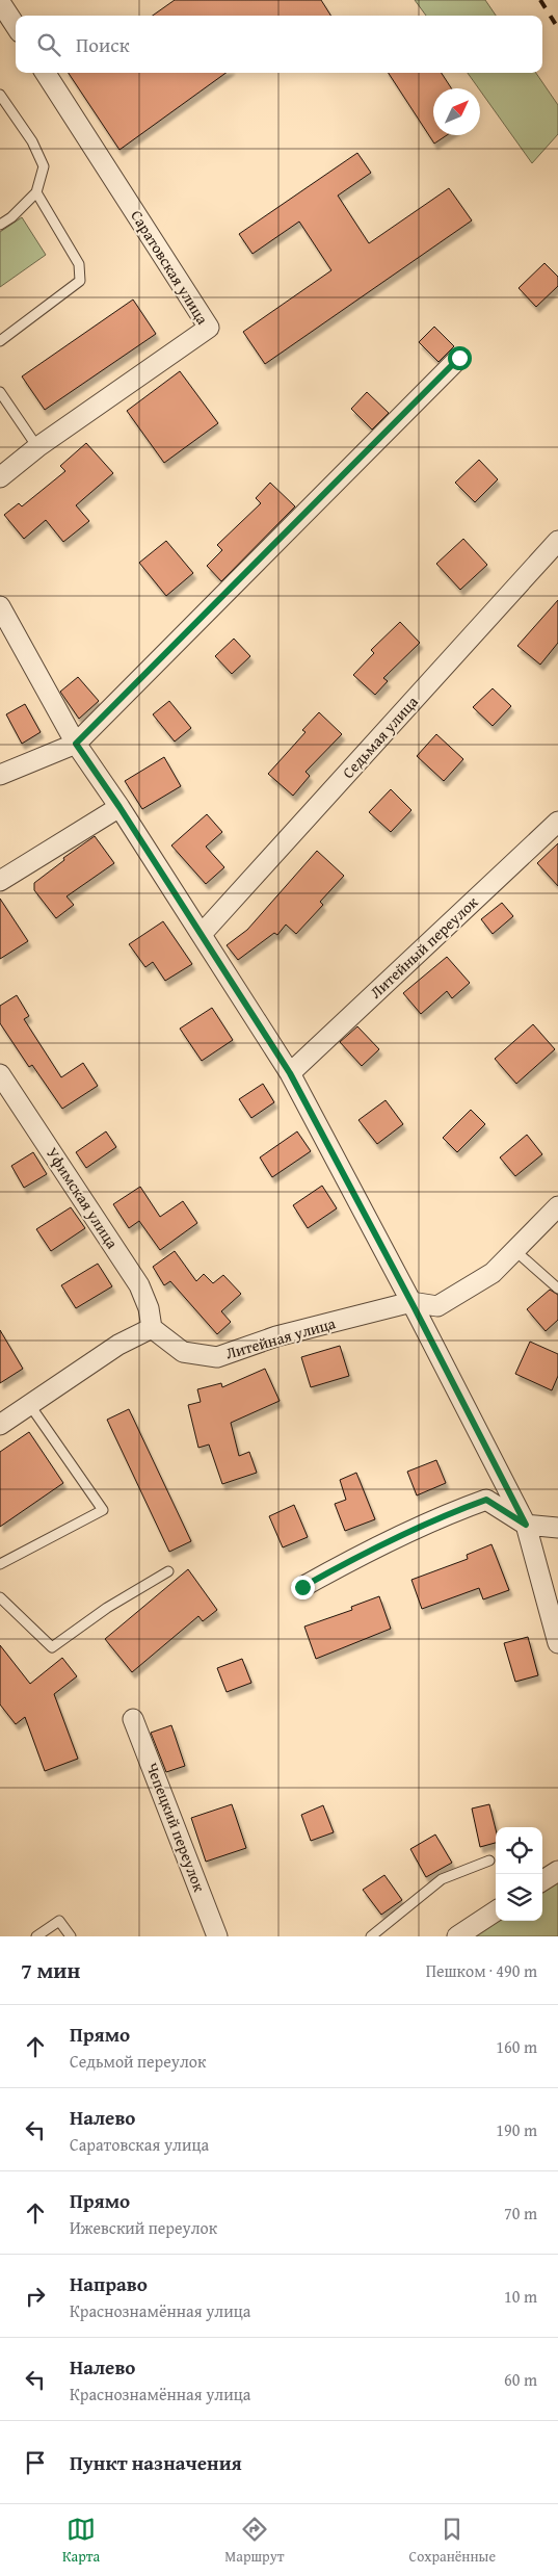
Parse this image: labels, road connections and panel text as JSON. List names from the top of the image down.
{
  "streets": {
    "street": [
      "Саратовская улица",
      "Седьмая улица",
      "Литейный переулок",
      "Уфимская улица",
      "Литейная улица",
      "Чепецкий переулок"
    ]
  },
  "crossings": [
    ["Уфимская улица", "Литейная улица"]
  ],
  "north": "top right",
  "page": {
    "search": "Поиск",
    "heading": ["7 мин", "Пешком · 490 m"],
    "list": [
      ["Прямо", "Седьмой переулок", "160 m"],
      ["Налево", "Саратовская улица", "190 m"],
      ["Прямо", "Ижевский переулок", "70 m"],
      ["Направо", "Краснознамённая улица", "10 m"],
      ["Налево", "Краснознамённая улица", "60 m"],
      "Пункт назначения"
    ],
    "nav": ["Карта", "Маршрут", "Сохранённые"]
  }
}
